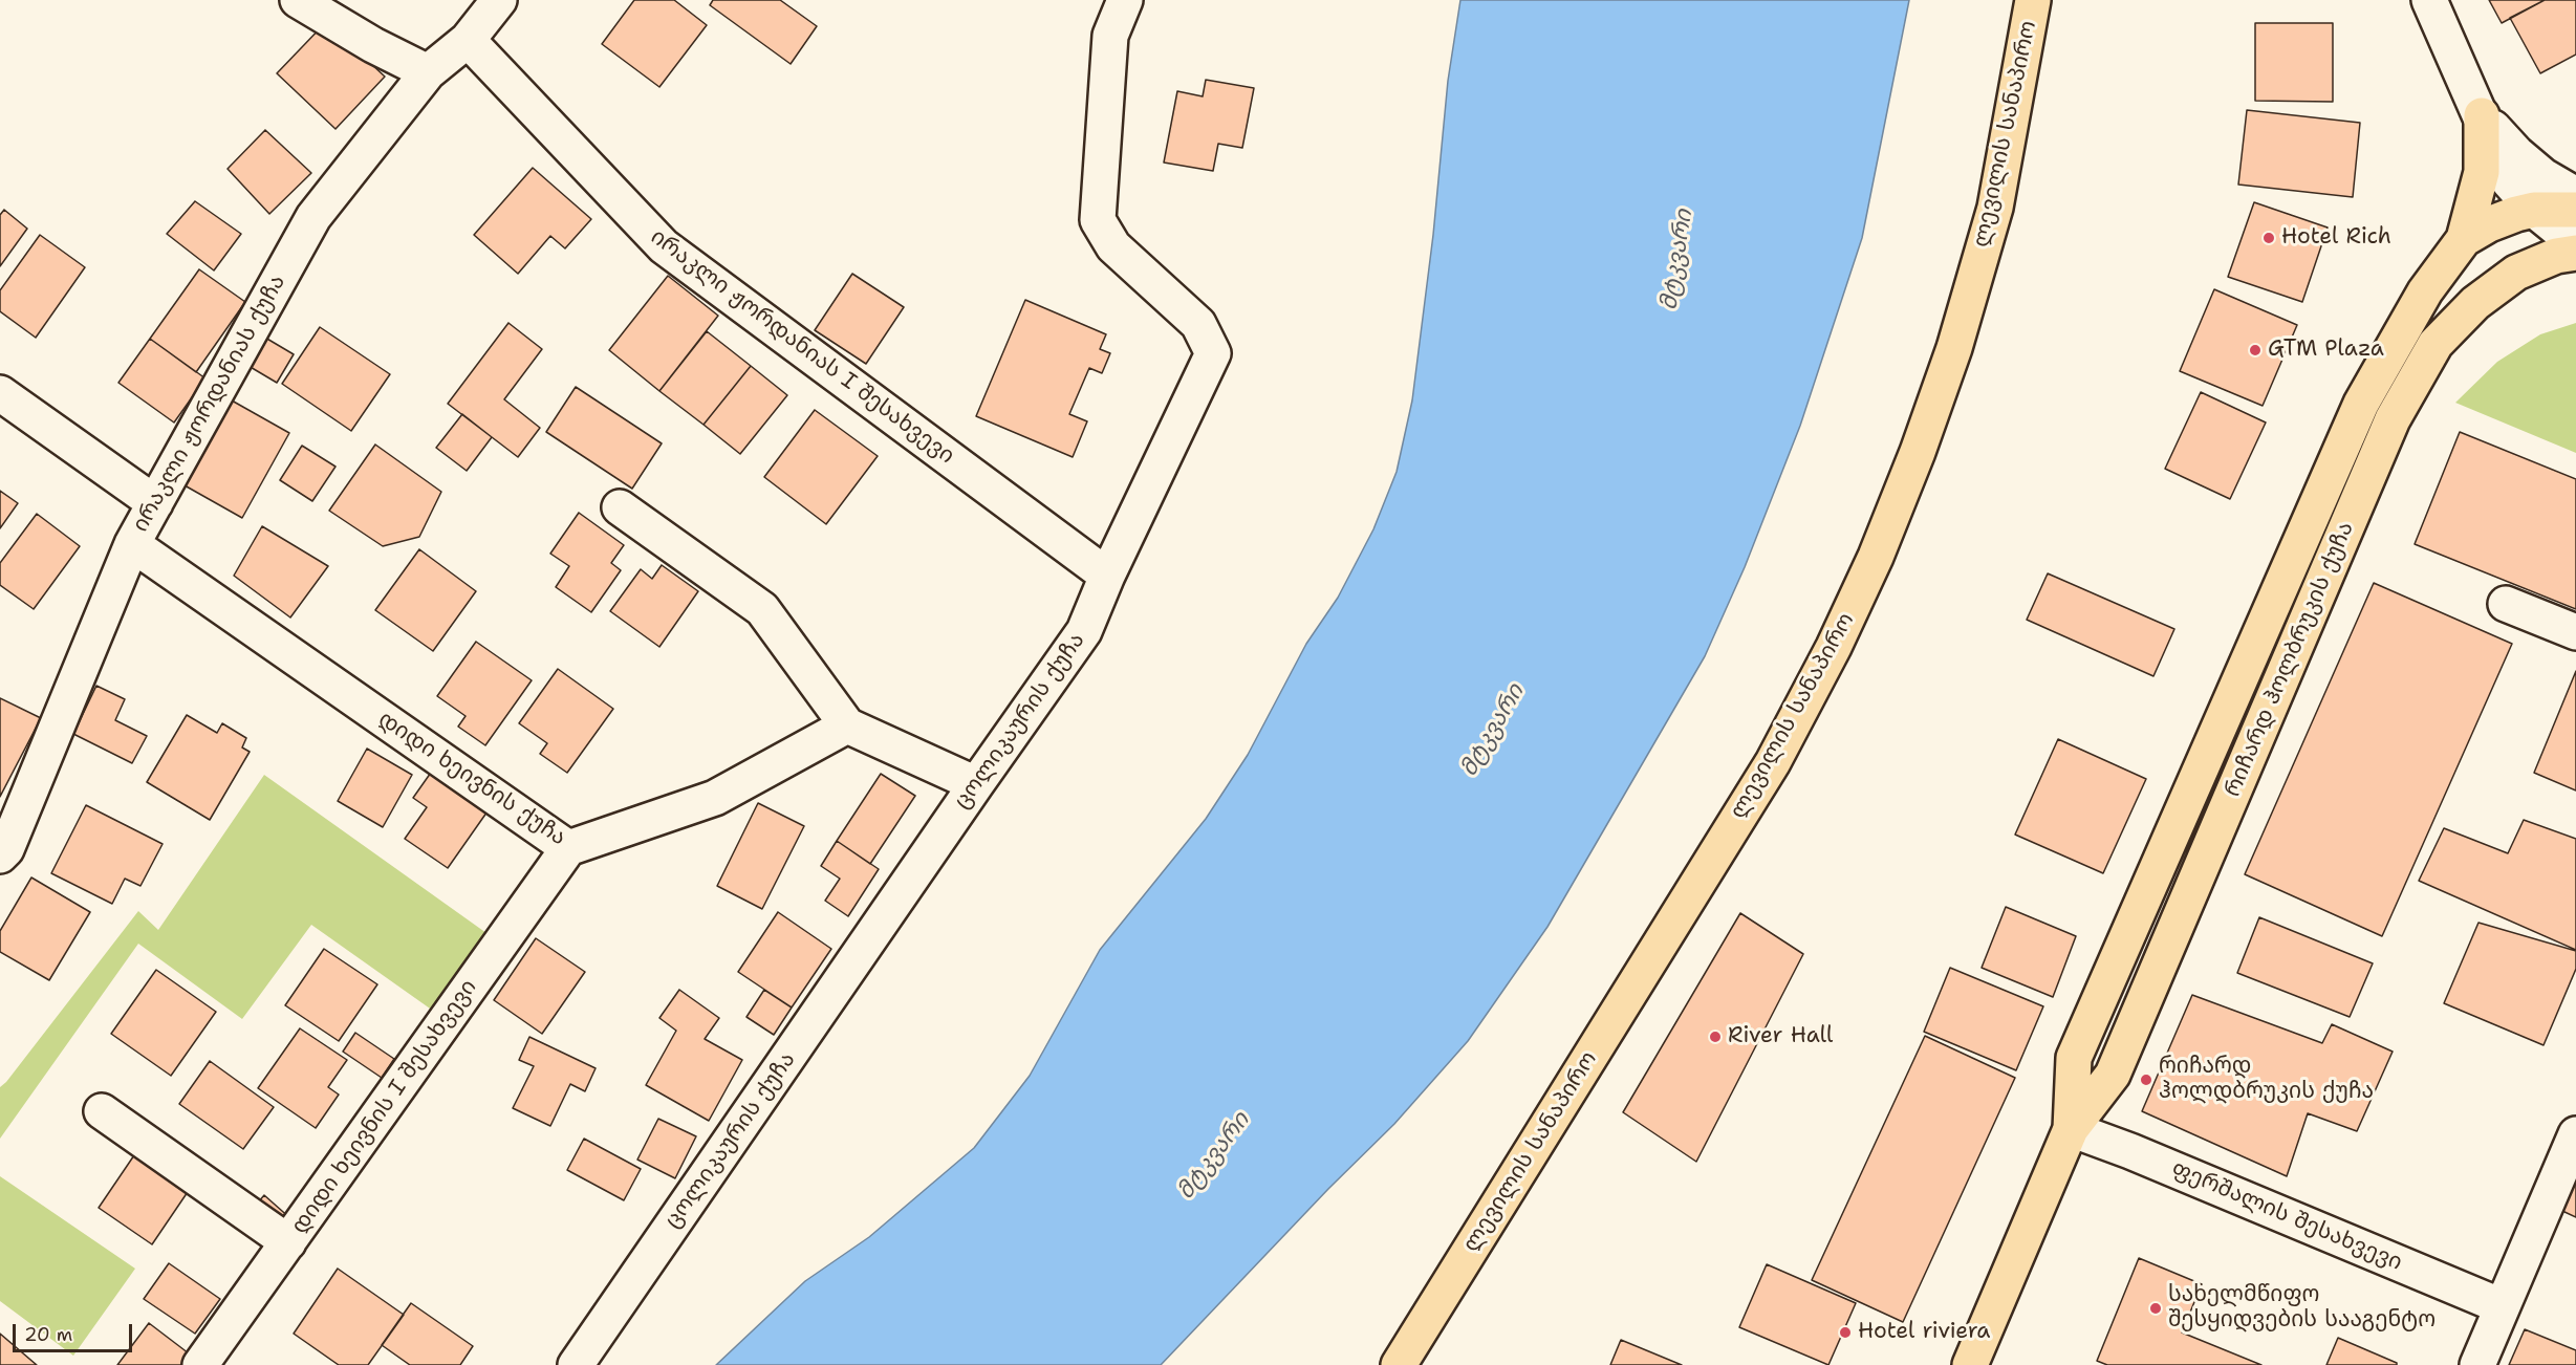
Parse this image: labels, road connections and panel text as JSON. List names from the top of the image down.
{
  "streets": {
    "main road": ["ლევილის სანაპირო", "რიჩარდ ჰოლბრუკის ქუჩა"],
    "street": [
      "ირაკლი ჟორდანიას I შესახვევი",
      "ირაკლი ჟორდანიას ქუჩა",
      "ცოლიკაურის ქუჩა",
      "დიდი ხეივნის ქუჩა",
      "დიდი ხეივნის I შესახვევი",
      "ფერშალის შესახვევი"
    ]
  },
  "crossings": [
    ["ირაკლი ჟორდანიას I შესახვევი", "ირაკლი ჟორდანიას ქუჩა"],
    ["ირაკლი ჟორდანიას I შესახვევი", "ცოლიკაურის ქუჩა"],
    ["ირაკლი ჟორდანიას ქუჩა", "დიდი ხეივნის ქუჩა"],
    ["რიჩარდ ჰოლბრუკის ქუჩა", "ფერშალის შესახვევი"],
    ["დიდი ხეივნის ქუჩა", "დიდი ხეივნის I შესახვევი"]
  ],
  "water": ["მტკვარი"],
  "places": [
    "Hotel Rich",
    "GTM Plaza",
    "River Hall",
    "რიჩარდ ჰოლდბრუკის ქუჩა",
    "სახელმწიფო შესყიდვების სააგენტო",
    "Hotel riviera"
  ],
  "scale_bar": "20 m"
}
